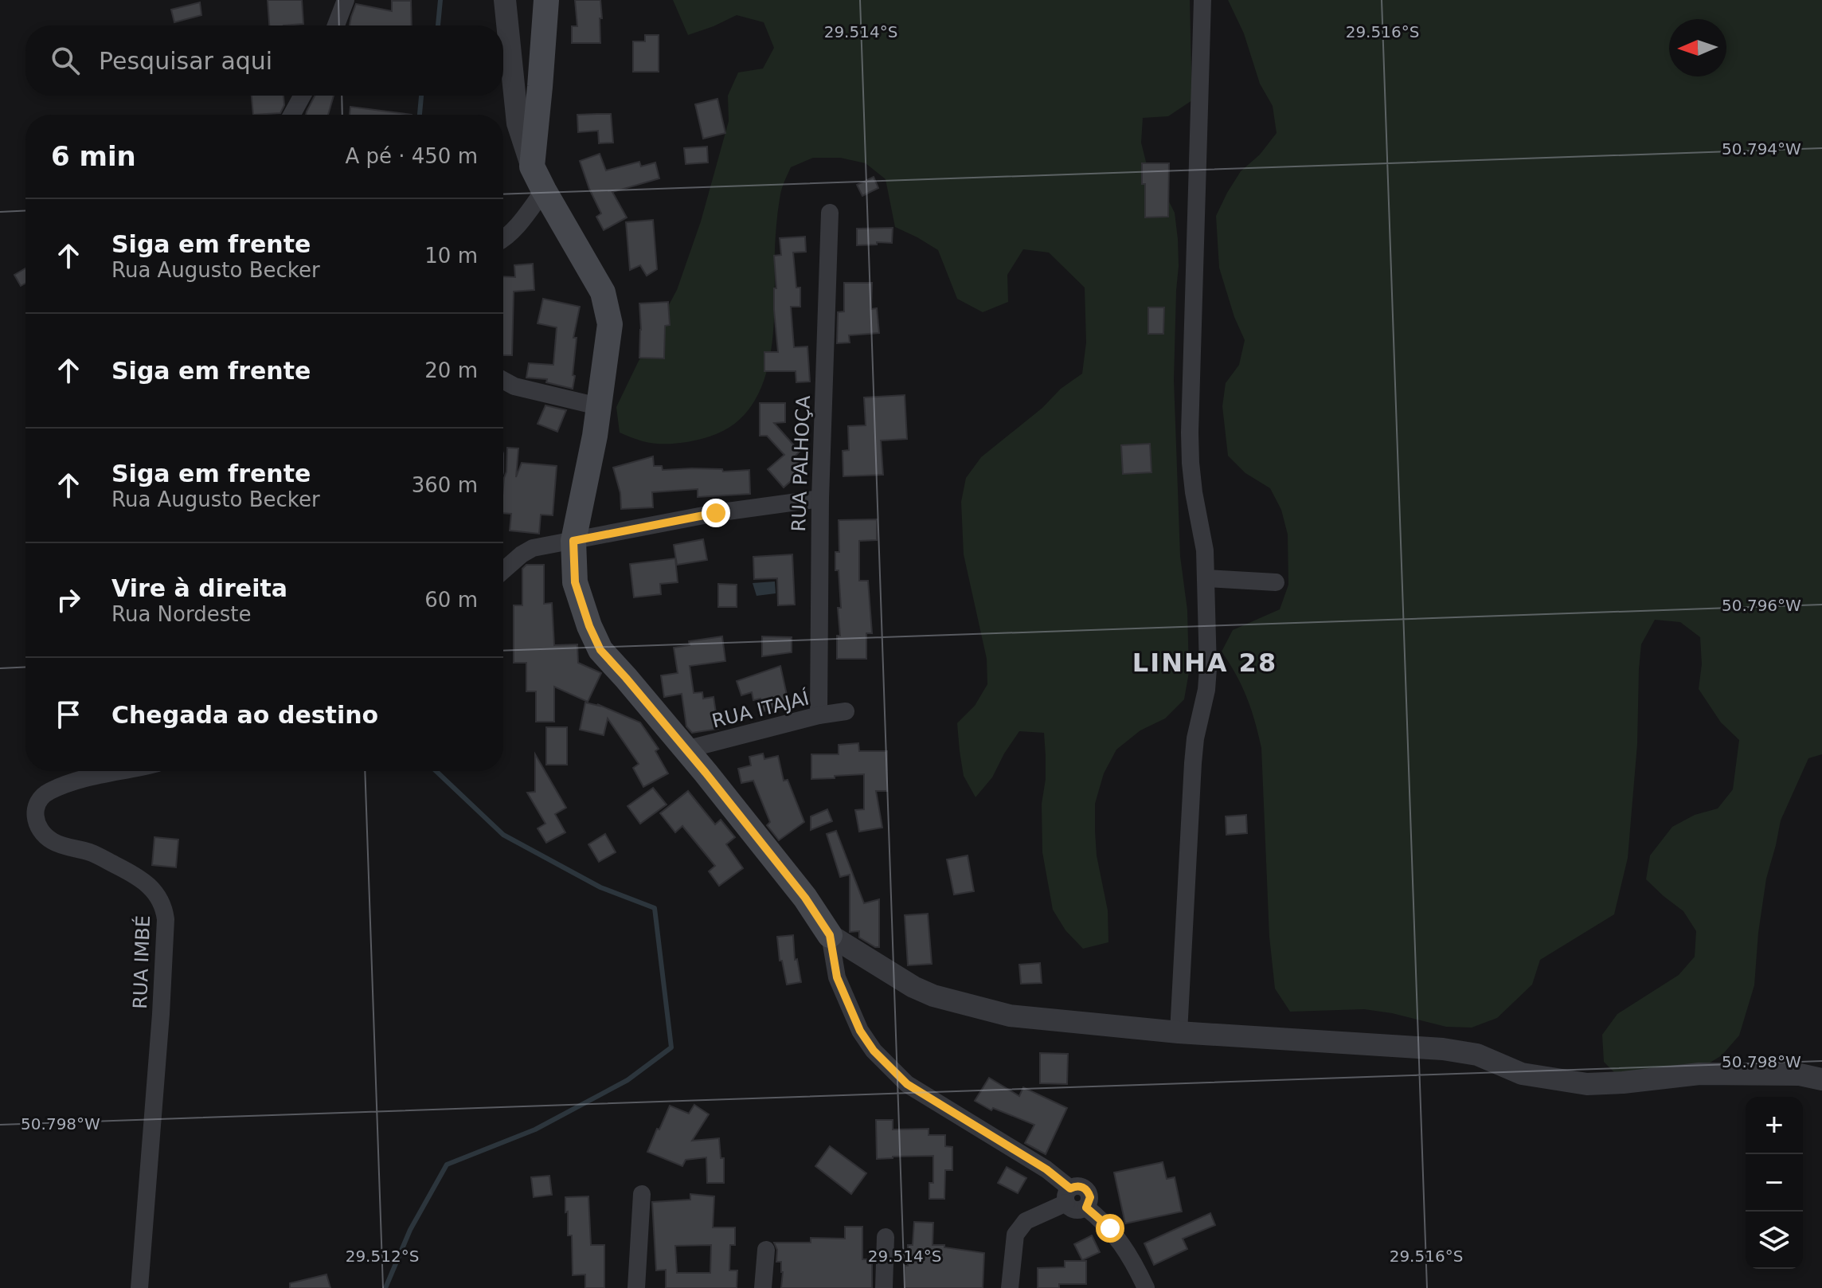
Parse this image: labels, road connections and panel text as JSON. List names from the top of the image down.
{
  "streets": {
    "street": ["RUA PALHOÇA", "RUA ITAJAÍ", "RUA IMBÉ"]
  },
  "crossings": [
    ["RUA PALHOÇA", "RUA ITAJAÍ"]
  ],
  "districts": ["LINHA 28"],
  "north": "left",
  "page": {
    "search": "Pesquisar aqui",
    "heading": ["6 min", "A pé · 450 m"],
    "list": [
      ["Siga em frente", "Rua Augusto Becker", "10 m"],
      ["Siga em frente", "20 m"],
      ["Siga em frente", "Rua Augusto Becker", "360 m"],
      ["Vire à direita", "Rua Nordeste", "60 m"],
      "Chegada ao destino"
    ],
    "map_buttons": ["+", "−"]
  },
  "coordinates": [
    "29.514°S",
    "29.516°S",
    "50.794°W",
    "50.796°W",
    "50.798°W",
    "29.512°S"
  ]
}
